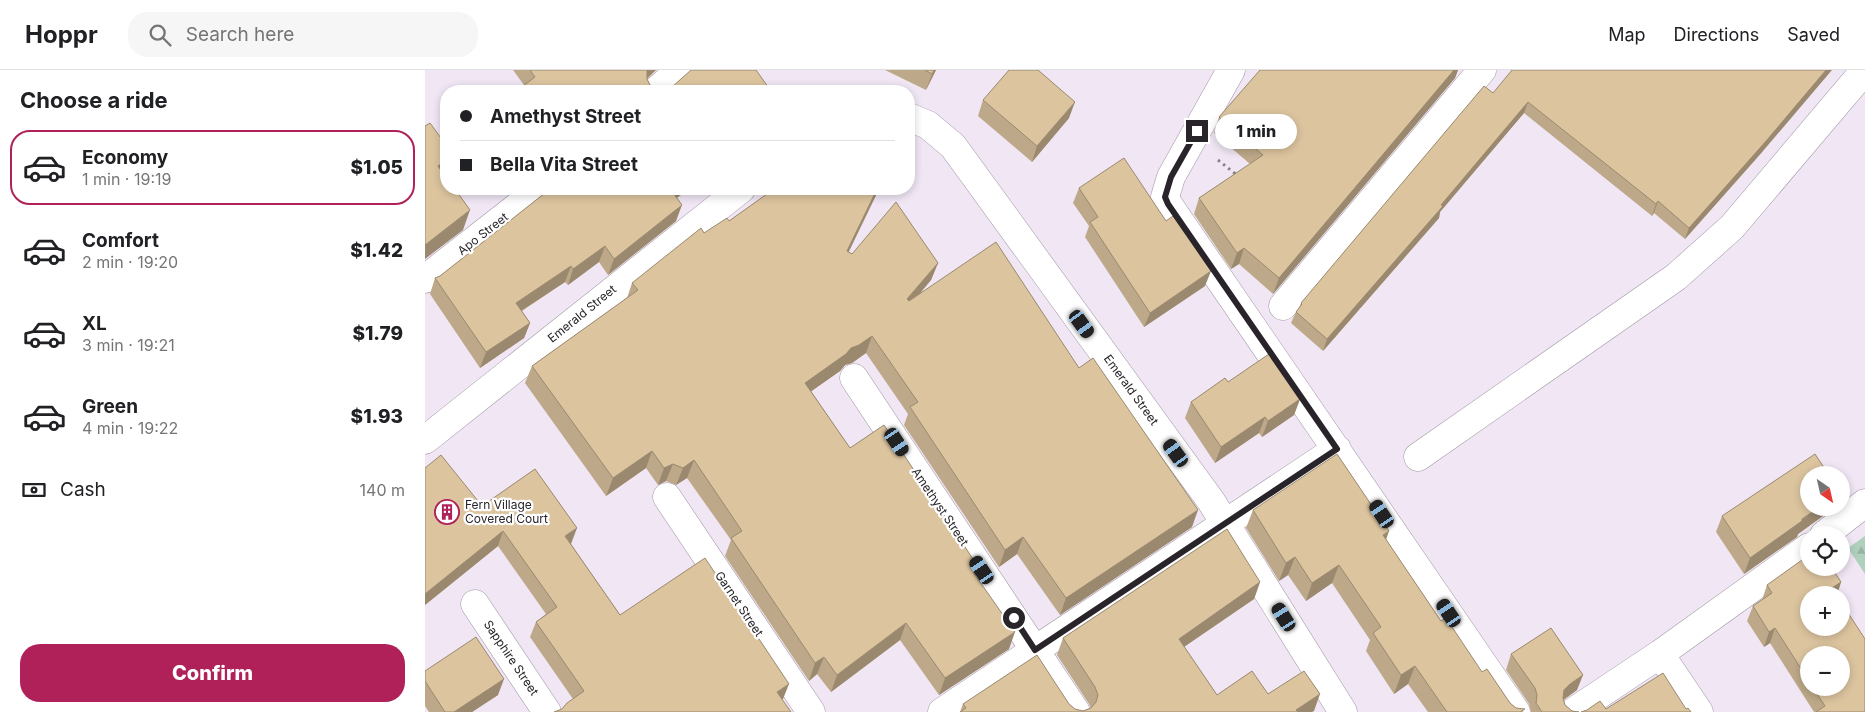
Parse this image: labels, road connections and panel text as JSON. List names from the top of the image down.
{
  "streets": {
    "street": [
      "Apo Street",
      "Emerald Street",
      "Amethyst Street",
      "Garnet Street",
      "Sapphire Street"
    ]
  },
  "places": {
    "building": ["Fern Village Covered Court"]
  },
  "north": "bottom right",
  "page": {
    "header": "Hoppr",
    "search": "Search here",
    "nav": ["Map", "Directions", "Saved"],
    "heading": "Choose a ride",
    "banner": ["Amethyst Street", "Bella Vita Street"],
    "bubble": "1 min",
    "list": [
      {
        "name": "Economy",
        "note": "1 min · 19:19",
        "value": "$1.05"
      },
      {
        "name": "Comfort",
        "note": "2 min · 19:20",
        "value": "$1.42"
      },
      {
        "name": "XL",
        "note": "3 min · 19:21",
        "value": "$1.79"
      },
      {
        "name": "Green",
        "note": "4 min · 19:22",
        "value": "$1.93"
      }
    ],
    "pay": ["Cash", "140 m"],
    "map_buttons": ["+", "−"],
    "buttons": "Confirm"
  }
}
